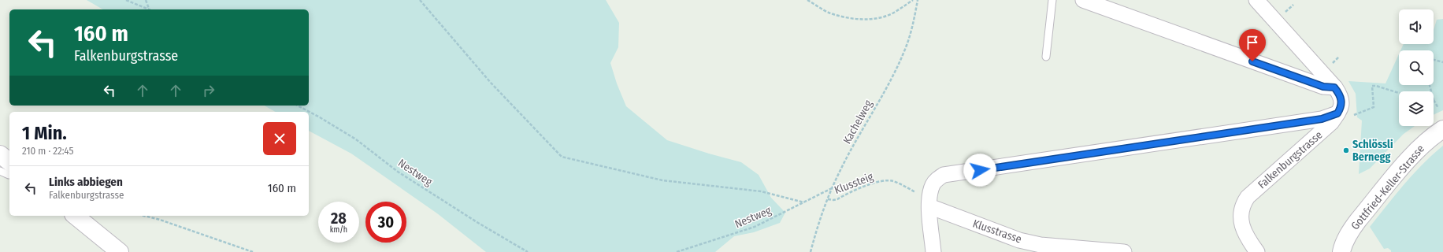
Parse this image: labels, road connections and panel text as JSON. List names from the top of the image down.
{
  "streets": {
    "street": ["Falkenburgstrasse", "Gottfried-Keller-Strasse", "Klusstrasse"],
    "path": ["Kachelweg", "Nestweg", "Klussteig"]
  },
  "crossings": [
    ["Kachelweg", "Nestweg"],
    ["Kachelweg", "Klussteig"]
  ],
  "places": ["Schlössli Bernegg"],
  "page": {
    "turn": ["160 m", "Falkenburgstrasse"],
    "heading": ["1 Min.", "210 m · 22:45"],
    "list": [
      {
        "name": "Links abbiegen",
        "note": "Falkenburgstrasse",
        "value": "160 m"
      }
    ],
    "speed": "28 km/h",
    "limit": "30"
  }
}
